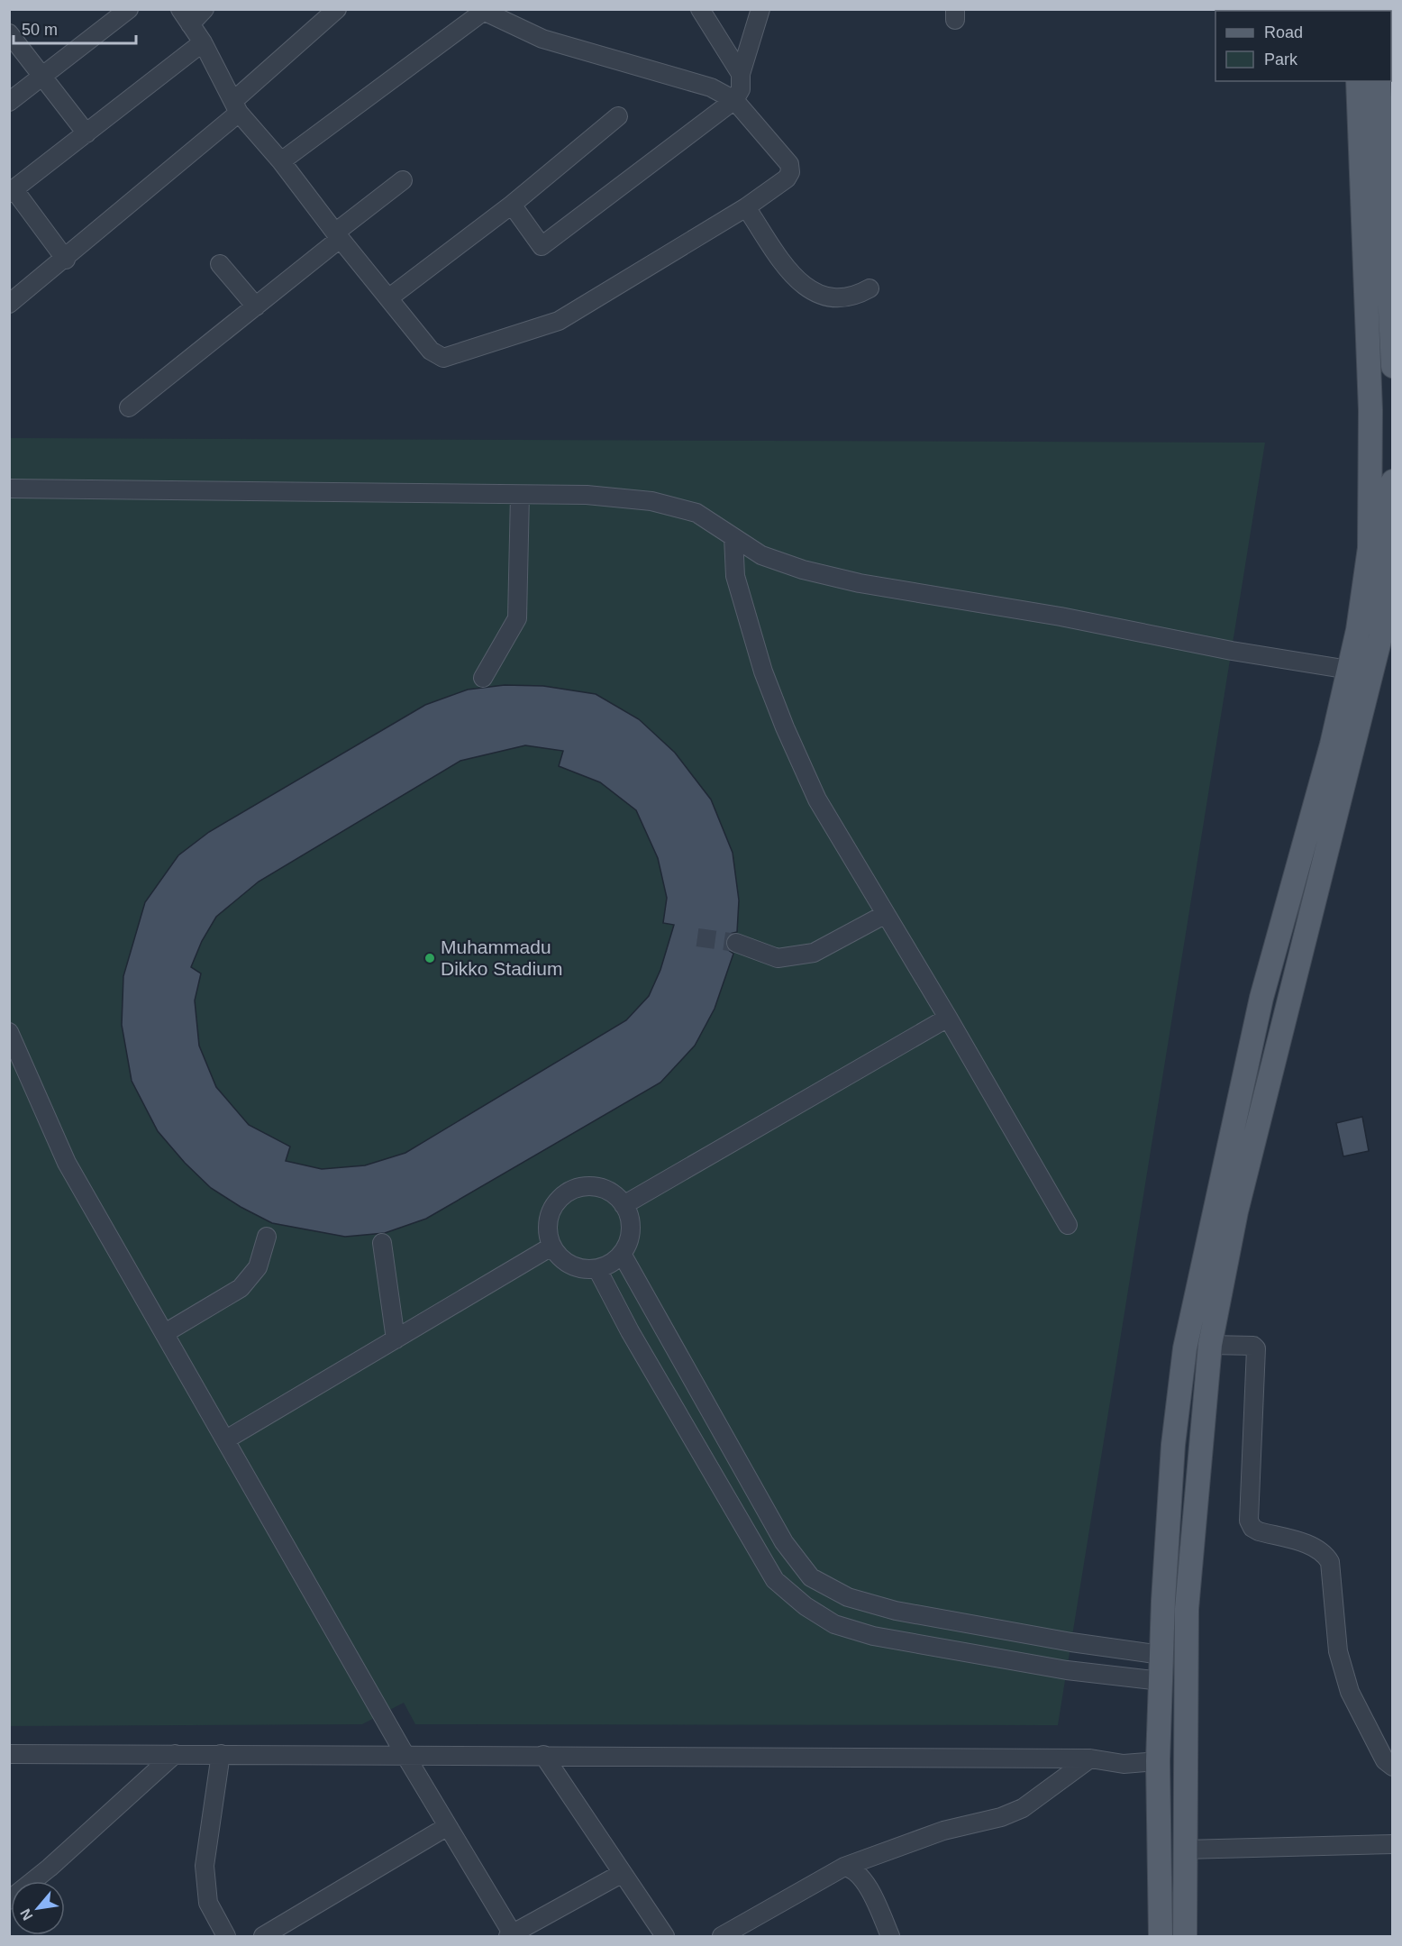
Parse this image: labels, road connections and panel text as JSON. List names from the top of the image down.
{
  "places": ["Muhammadu Dikko Stadium"],
  "legend": ["Road", "Park"],
  "scale_bar": "50 m",
  "north": "bottom left"
}
